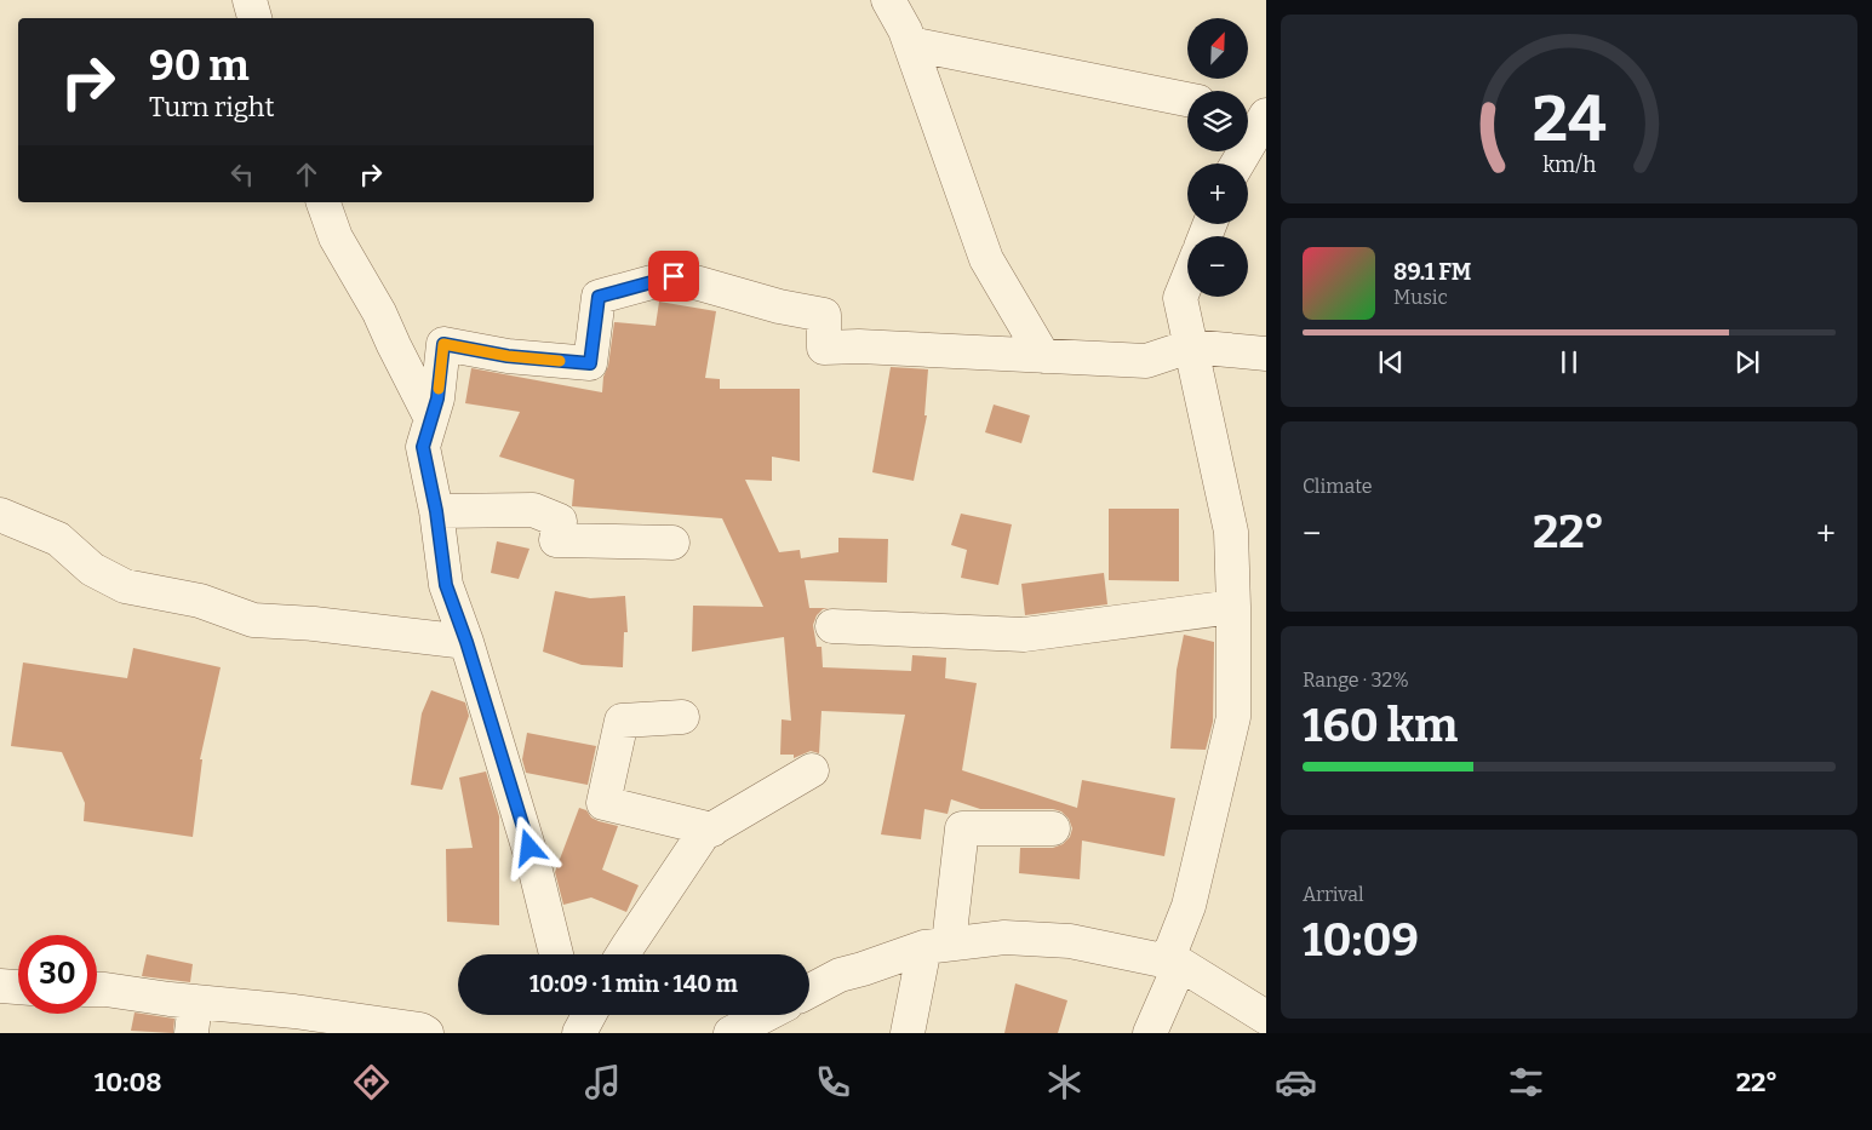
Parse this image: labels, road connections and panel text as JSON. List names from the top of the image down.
{
  "north": "top right",
  "page": {
    "map_buttons": ["+", "−"],
    "turn": ["90 m", "Turn right"],
    "song": ["89.1 FM", "Music"],
    "tile": [
      "Climate",
      ["Range · 32%", "160 km"],
      ["Arrival", "10:09"]
    ],
    "heat": ["−", "22°", "+"],
    "limit": "30",
    "trip": "10:09 · 1 min · 140 m",
    "tabs": ["10:08", "22°"],
    "gauge": ["24", "km/h"]
  }
}
